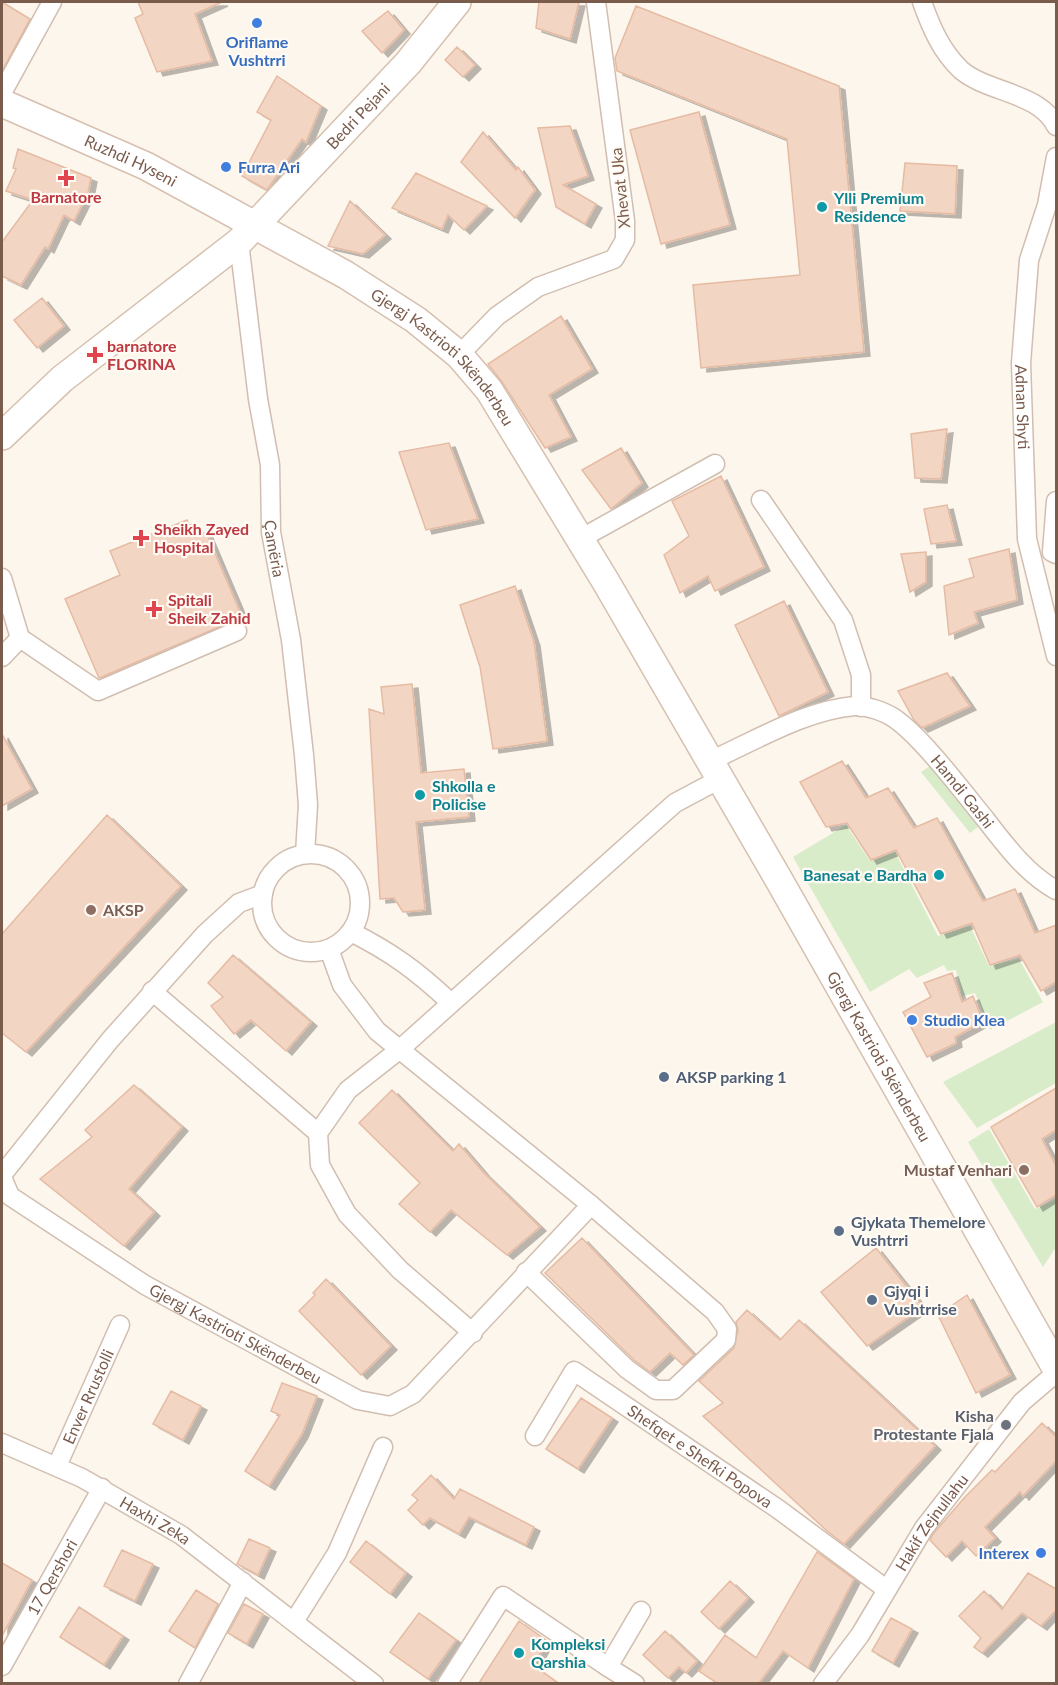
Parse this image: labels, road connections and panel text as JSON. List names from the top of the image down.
{
  "streets": {
    "street": [
      "Bedri Pejani",
      "Ruzhdi Hyseni",
      "Xhevat Uka",
      "Gjergj Kastrioti Skënderbeu",
      "Adnan Shyti",
      "Çamëria",
      "Hamdi Gashi",
      "Enver Rrustolli",
      "Shefqet e Shefki Popova",
      "Haxhi Zeka",
      "Hakif Zejnullahu",
      "17 Qershori"
    ]
  },
  "crossings": [
    ["Bedri Pejani", "Ruzhdi Hyseni"],
    ["Bedri Pejani", "Gjergj Kastrioti Skënderbeu"],
    ["Bedri Pejani", "Çamëria"],
    ["Ruzhdi Hyseni", "Gjergj Kastrioti Skënderbeu"],
    ["Ruzhdi Hyseni", "Çamëria"],
    ["Xhevat Uka", "Gjergj Kastrioti Skënderbeu"],
    ["Gjergj Kastrioti Skënderbeu", "Çamëria"],
    ["Gjergj Kastrioti Skënderbeu", "Hamdi Gashi"],
    ["Enver Rrustolli", "Haxhi Zeka"],
    ["Shefqet e Shefki Popova", "Hakif Zejnullahu"],
    ["Haxhi Zeka", "17 Qershori"]
  ],
  "places": {
    "other": [
      "Oriflame Vushtrri",
      "Furra Ari",
      "Ylli Premium Residence",
      "Shkolla e Policise",
      "Banesat e Bardha",
      "AKSP",
      "Studio Klea",
      "AKSP parking 1",
      "Mustaf Venhari",
      "Gjykata Themelore Vushtrri",
      "Gjyqi i Vushtrrise",
      "Kisha Protestante Fjala",
      "Interex",
      "Kompleksi Qarshia"
    ],
    "health": [
      "Barnatore",
      "barnatore FLORINA",
      "Sheikh Zayed Hospital",
      "Spitali Sheik Zahid"
    ]
  }
}
